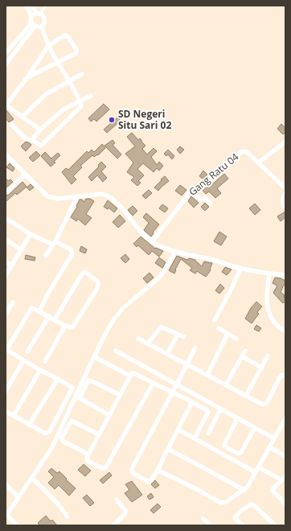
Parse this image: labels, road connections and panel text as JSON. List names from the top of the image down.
{
  "streets": {
    "street": ["Gang Ratu 04"]
  },
  "places": ["SD Negeri Situ Sari 02"]
}
